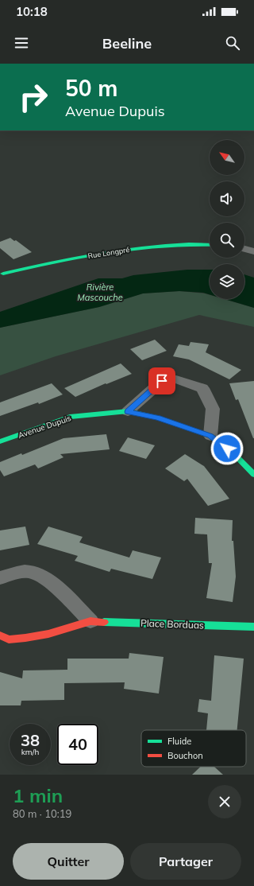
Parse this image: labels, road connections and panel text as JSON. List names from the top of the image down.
{
  "streets": {
    "street": ["Rue Longpré", "Avenue Dupuis", "Place Borduas"]
  },
  "water": ["Rivière Mascouche"],
  "legend": ["Fluide", "Bouchon"],
  "north": "top left",
  "page": {
    "status": "10:18",
    "header": "Beeline",
    "turn": ["50 m", "Avenue Dupuis"],
    "speed": "38 km/h",
    "limit": "40",
    "heading": ["1 min", "80 m · 10:19"],
    "buttons": ["Quitter", "Partager"]
  }
}
